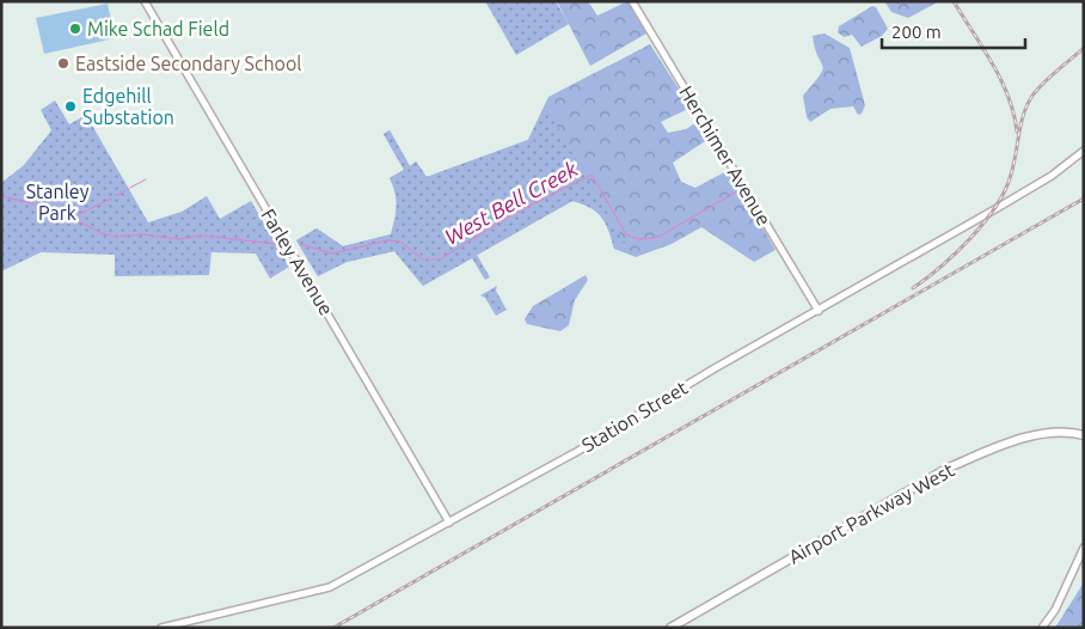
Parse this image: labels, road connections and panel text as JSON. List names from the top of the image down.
{
  "streets": {
    "main road": ["Airport Parkway West"],
    "street": ["Herchimer Avenue", "Farley Avenue", "Station Street"]
  },
  "crossings": [
    ["Herchimer Avenue", "Station Street"],
    ["Farley Avenue", "Station Street"]
  ],
  "water": ["West Bell Creek"],
  "parks": ["Stanley Park"],
  "places": ["Mike Schad Field", "Eastside Secondary School", "Edgehill Substation"],
  "scale_bar": "200 m"
}
